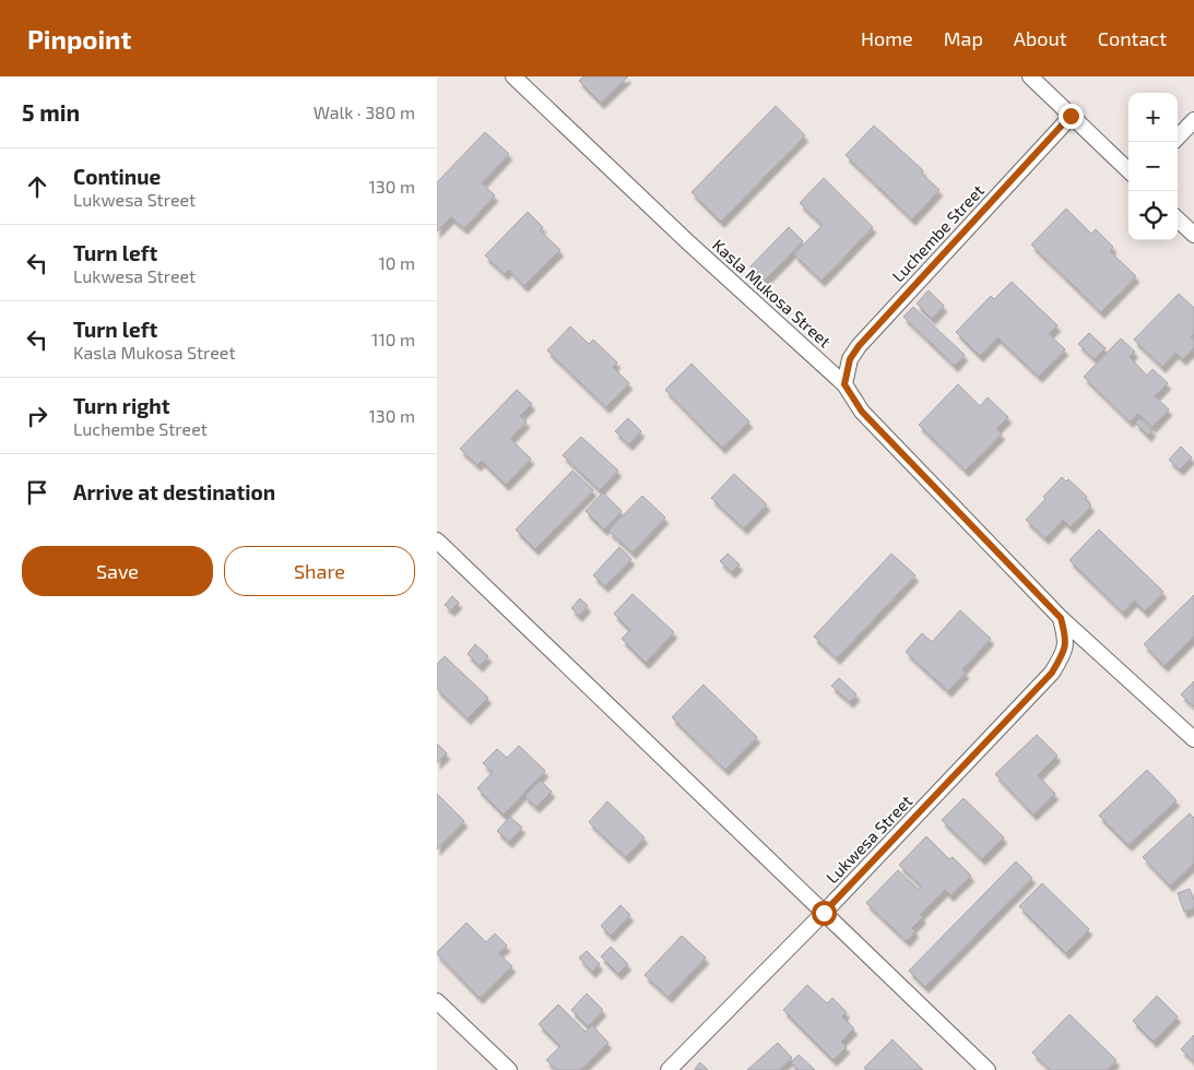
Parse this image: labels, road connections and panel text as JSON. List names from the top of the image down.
{
  "streets": {
    "street": ["Luchembe Street", "Kasla Mukosa Street", "Lukwesa Street"]
  },
  "crossings": [
    ["Luchembe Street", "Kasla Mukosa Street"],
    ["Kasla Mukosa Street", "Lukwesa Street"]
  ],
  "page": {
    "header": "Pinpoint",
    "nav": [
      "Home",
      "Map",
      "About",
      "Contact"
    ],
    "heading": ["5 min", "Walk · 380 m"],
    "map_buttons": ["+", "−"],
    "list": [
      ["Continue", "Lukwesa Street", "130 m"],
      ["Turn left", "Lukwesa Street", "10 m"],
      ["Turn left", "Kasla Mukosa Street", "110 m"],
      ["Turn right", "Luchembe Street", "130 m"],
      "Arrive at destination"
    ],
    "buttons": ["Save", "Share"]
  }
}
